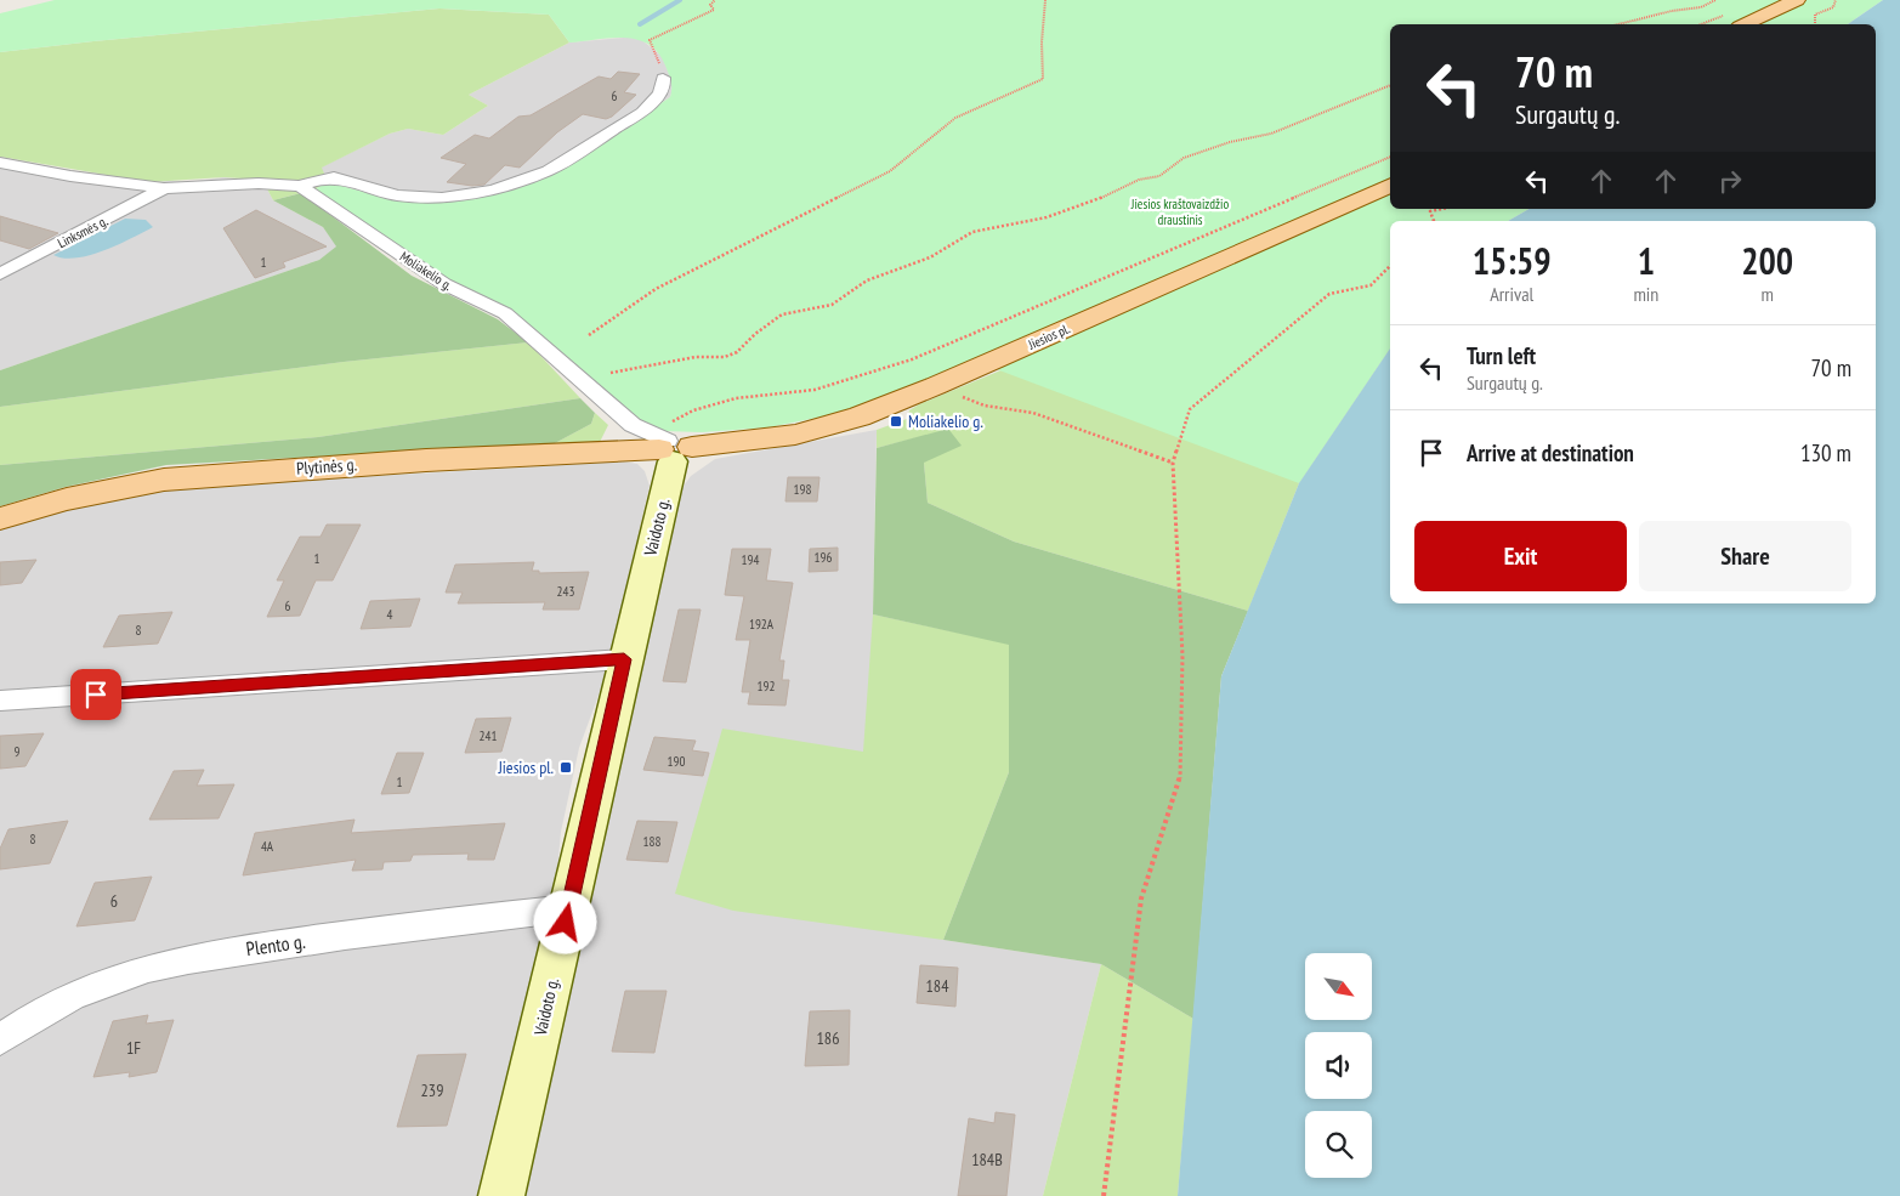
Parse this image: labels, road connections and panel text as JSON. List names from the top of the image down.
{
  "streets": {
    "main road": ["Jiesios pl.", "Plytinės g.", "Vaidoto g."],
    "street": ["Linksmės g.", "Moliakelio g.", "Plento g."]
  },
  "crossings": [
    ["Moliakelio g.", "Jiesios pl."],
    ["Moliakelio g.", "Plytinės g."],
    ["Moliakelio g.", "Vaidoto g."],
    ["Jiesios pl.", "Plytinės g."],
    ["Jiesios pl.", "Vaidoto g."],
    ["Plytinės g.", "Vaidoto g."],
    ["Vaidoto g.", "Plento g."]
  ],
  "parks": ["Jiesios kraštovaizdžio draustinis"],
  "places": {
    "transit": ["Moliakelio g.", "Jiesios pl."]
  },
  "house_numbers": [
    "6",
    "1",
    "198",
    "196",
    "1",
    "194",
    "243",
    "6",
    "4",
    "192A",
    "8",
    "192",
    "241",
    "9",
    "190",
    "1",
    "8",
    "188",
    "4A",
    "6",
    "184",
    "186",
    "1F",
    "239",
    "184B"
  ],
  "north": "bottom right",
  "page": {
    "turn": ["70 m", "Surgautų g."],
    "eta": [
      "15:59",
      "Arrival",
      "1",
      "min",
      "200",
      "m"
    ],
    "list": [
      {
        "name": "Turn left",
        "note": "Surgautų g.",
        "value": "70 m"
      },
      {
        "name": "Arrive at destination",
        "value": "130 m"
      }
    ],
    "buttons": ["Exit", "Share"]
  }
}
